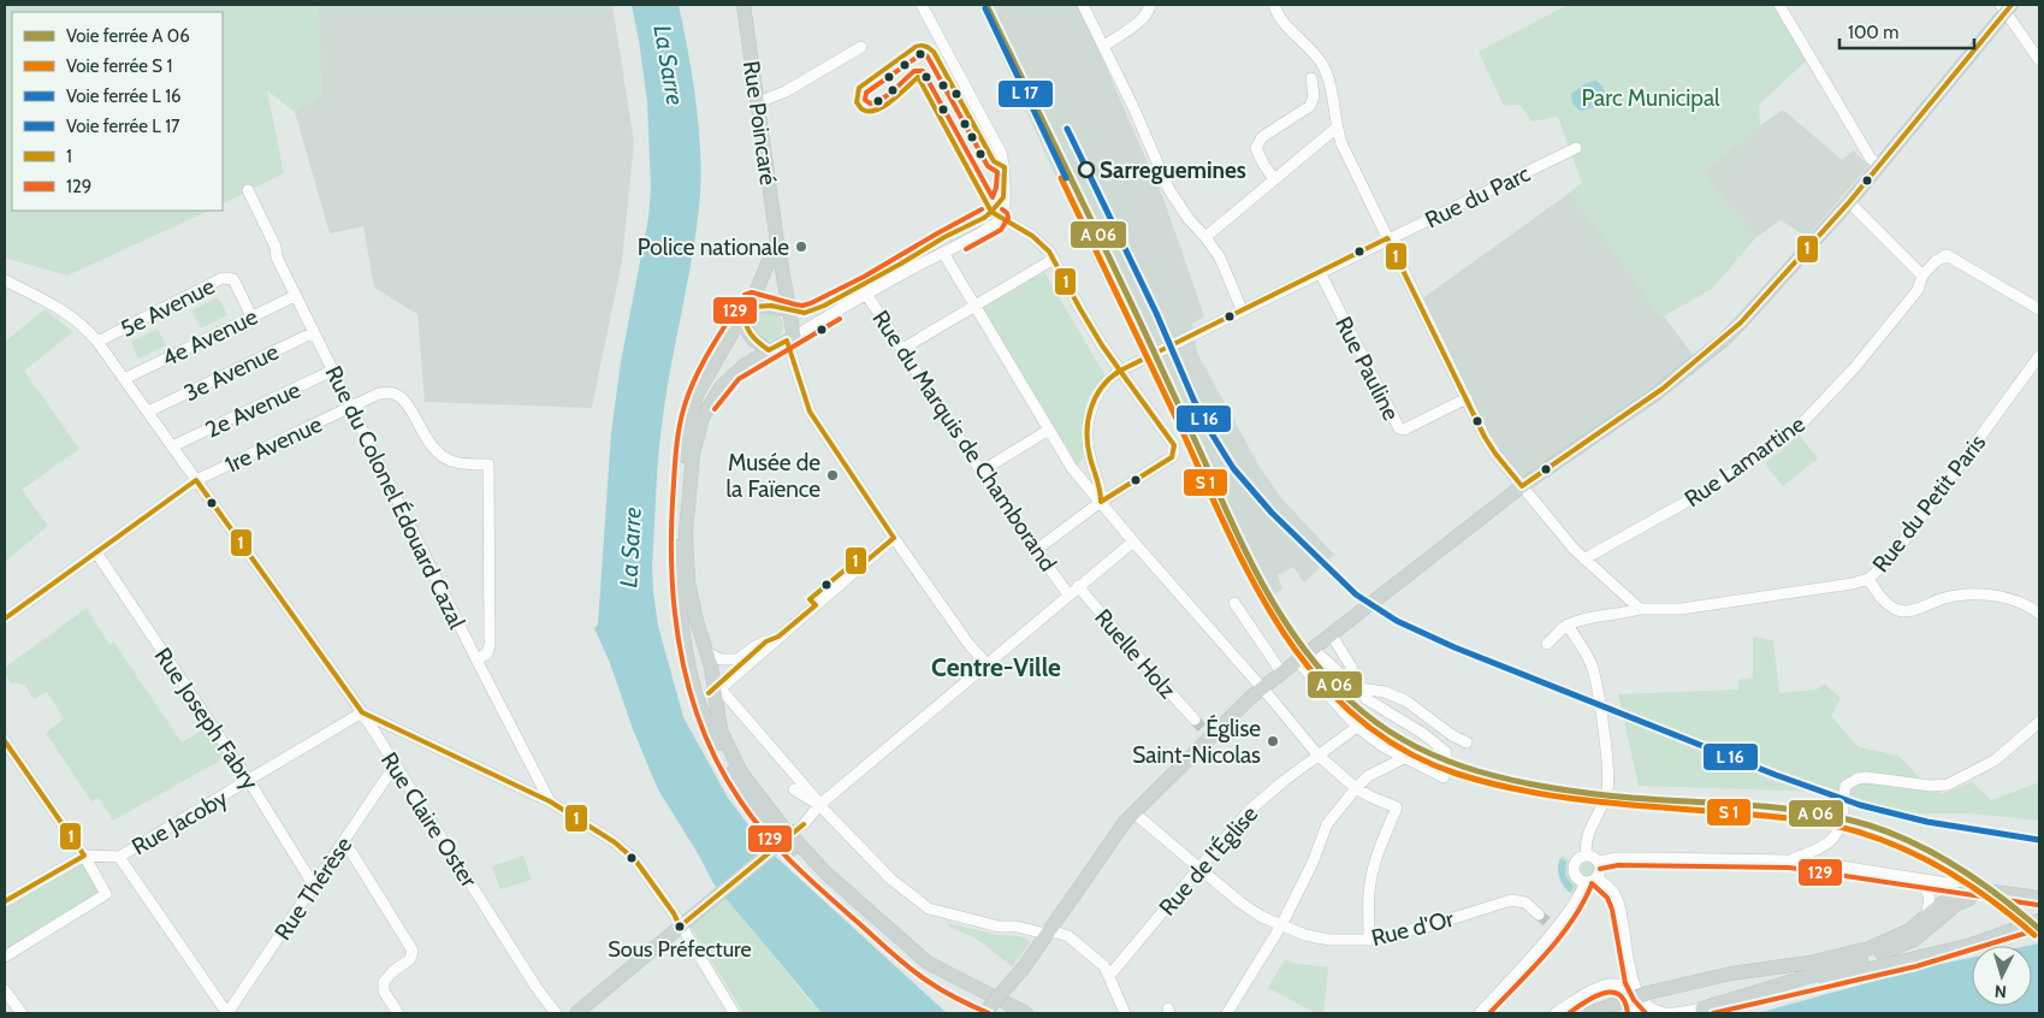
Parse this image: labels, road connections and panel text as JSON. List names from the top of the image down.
{
  "streets": {
    "main road": ["Rue Poincaré"],
    "street": [
      "Rue du Parc",
      "5e Avenue",
      "4e Avenue",
      "Rue Pauline",
      "3e Avenue",
      "2e Avenue",
      "Rue du Marquis de Chamborand",
      "1re Avenue",
      "Rue Lamartine",
      "Rue du Colonel Édouard Cazal",
      "Rue du Petit Paris",
      "Ruelle Holz",
      "Rue Joseph Fabry",
      "Rue Claire Oster",
      "Rue Jacoby",
      "Rue de l'Église",
      "Rue Thérèse",
      "Rue d'Or"
    ]
  },
  "crossings": [
    ["Rue du Parc", "Rue Pauline"],
    ["5e Avenue", "4e Avenue"],
    ["5e Avenue", "Rue Claire Oster"],
    ["4e Avenue", "Rue du Colonel Édouard Cazal"],
    ["4e Avenue", "Rue Claire Oster"],
    ["3e Avenue", "Rue du Colonel Édouard Cazal"],
    ["3e Avenue", "Rue Claire Oster"],
    ["2e Avenue", "Rue du Colonel Édouard Cazal"],
    ["2e Avenue", "Rue Claire Oster"],
    ["1re Avenue", "Rue du Colonel Édouard Cazal"],
    ["1re Avenue", "Rue Joseph Fabry"],
    ["1re Avenue", "Rue Claire Oster"],
    ["Rue Joseph Fabry", "Rue Jacoby"],
    ["Rue Joseph Fabry", "Rue Thérèse"],
    ["Rue Claire Oster", "Rue Jacoby"],
    ["Rue Claire Oster", "Rue Thérèse"],
    ["Rue Jacoby", "Rue Thérèse"],
    ["Rue de l'Église", "Rue d'Or"]
  ],
  "districts": ["Centre-Ville"],
  "water": ["La Sarre"],
  "parks": ["Parc Municipal"],
  "places": [
    "Sarreguemines",
    "Police nationale",
    "Musée de la Faïence",
    "Église Saint-Nicolas",
    "Sous Préfecture"
  ],
  "lines": ["transit line 1", "transit line 129"],
  "legend": [
    "Voie ferrée A 06",
    "Voie ferrée S 1",
    "Voie ferrée L 16",
    "Voie ferrée L 17",
    "1",
    "129"
  ],
  "scale_bar": "100 m",
  "north": "bottom"
}
